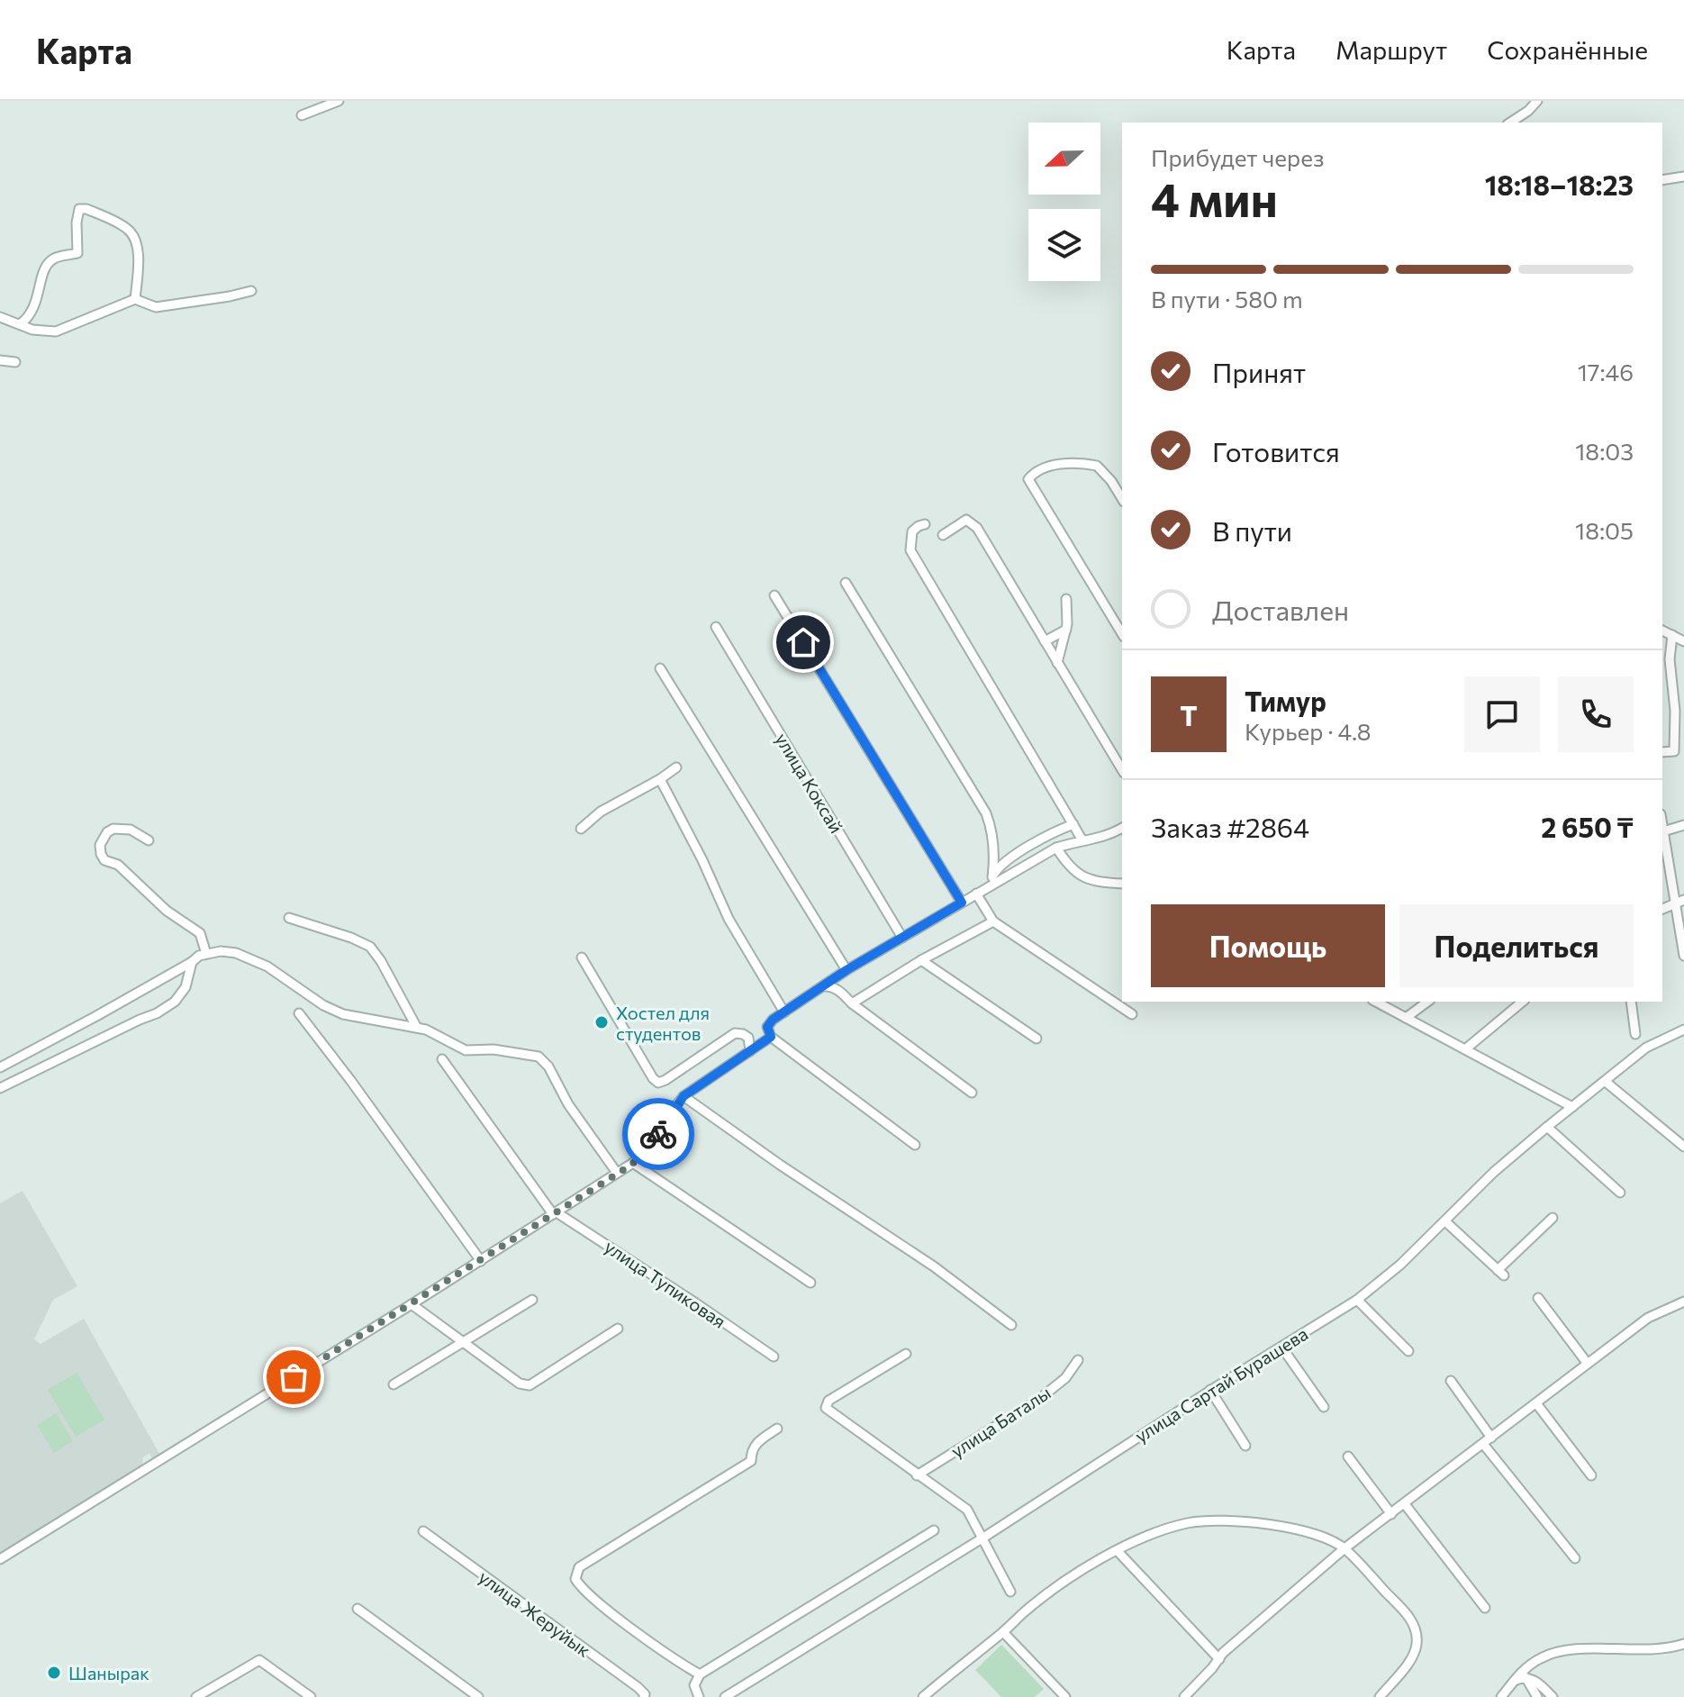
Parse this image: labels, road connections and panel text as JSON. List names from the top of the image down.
{
  "streets": {
    "street": [
      "улица Коксай",
      "улица Тупиковая",
      "улица Сартай Бурашева",
      "улица Баталы",
      "улица Жеруйык"
    ]
  },
  "places": ["Хостел для студентов", "Шанырак"],
  "north": "left",
  "page": {
    "header": "Карта",
    "nav": ["Карта", "Маршрут", "Сохранённые"],
    "heading": ["4 мин", "Прибудет через", "18:18–18:23"],
    "panel": [
      "Тимур",
      "Курьер · 4.8",
      "Заказ #2864",
      "2 650 ₸"
    ],
    "bar": "В пути · 580 m",
    "list": [
      ["Принят", "17:46"],
      ["Готовится", "18:03"],
      ["В пути", "18:05"],
      "Доставлен"
    ],
    "round": "Т",
    "buttons": ["Помощь", "Поделиться"]
  }
}
